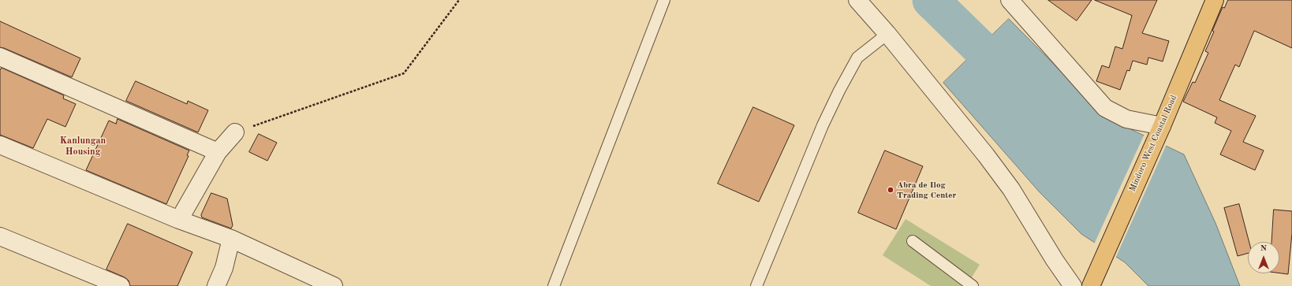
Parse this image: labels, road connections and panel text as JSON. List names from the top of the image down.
{
  "streets": {
    "main road": ["Mindoro West Coastal Road"]
  },
  "districts": ["Kanlungan Housing"],
  "places": ["Abra de Ilog Trading Center"],
  "north": "top"
}
